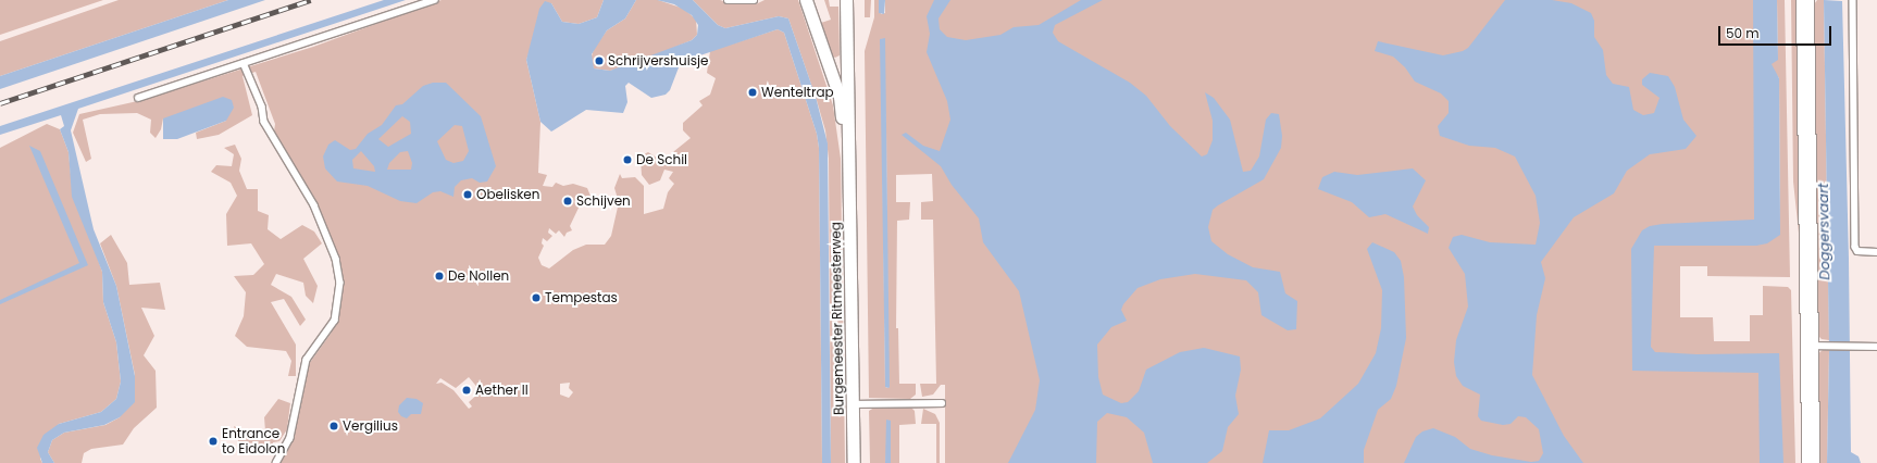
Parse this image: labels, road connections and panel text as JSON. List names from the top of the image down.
{
  "streets": {
    "street": ["Burgemeester Ritmeesterweg"]
  },
  "water": ["Doggersvaart"],
  "places": [
    "Schrijvershuisje",
    "Wenteltrap",
    "De Schil",
    "Obelisken",
    "Schijven",
    "De Nollen",
    "Tempestas",
    "Aether II",
    "Vergilius",
    "Entrance to Eidolon"
  ],
  "scale_bar": "50 m"
}
